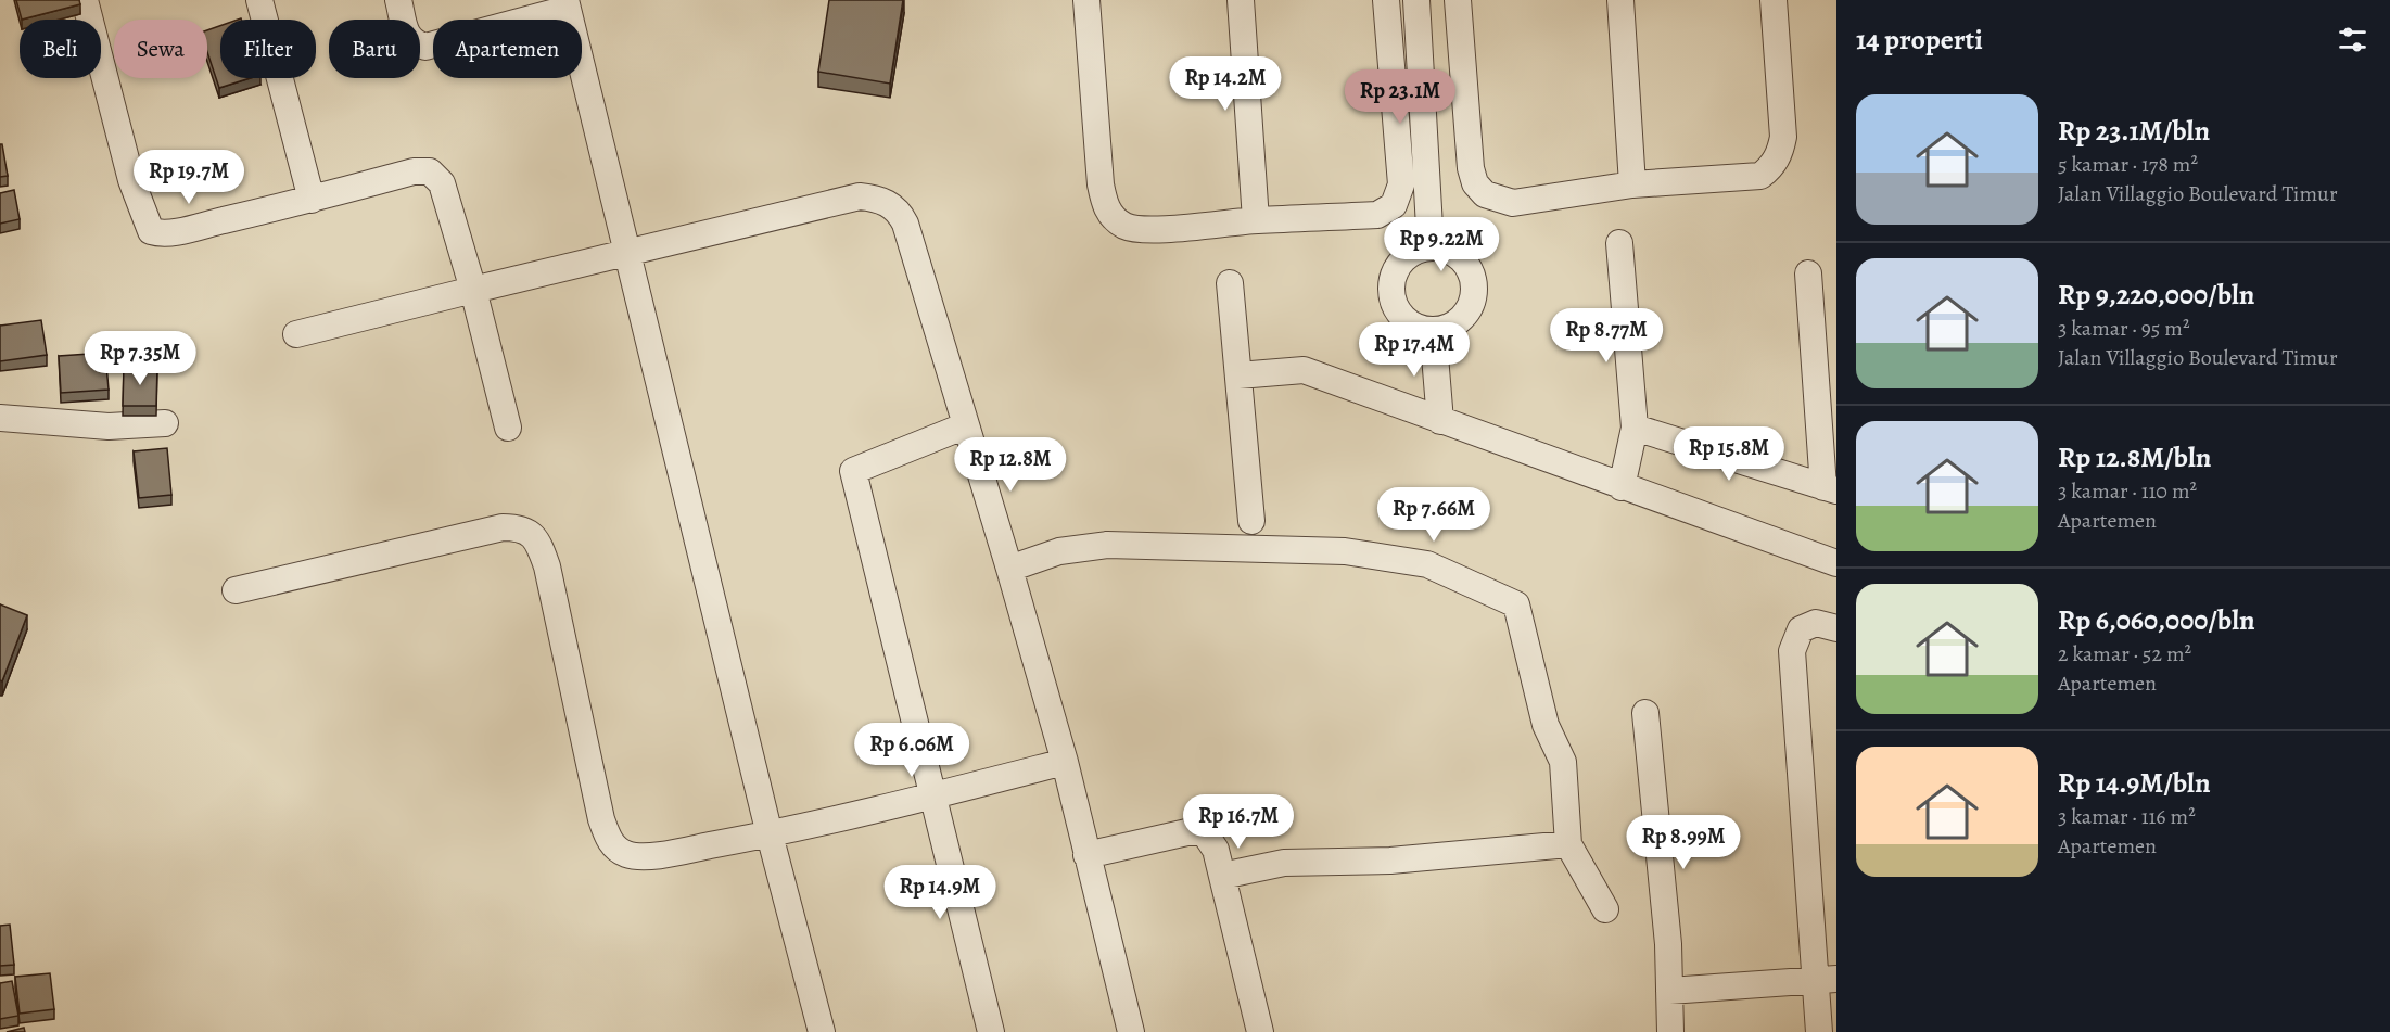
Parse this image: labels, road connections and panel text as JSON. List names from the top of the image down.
{
  "page": {
    "heading": "14 properti",
    "chip": [
      "Beli",
      "Sewa",
      "Filter",
      "Baru",
      "Apartemen"
    ],
    "price": [
      "Rp 14.2M",
      "Rp 23.1M",
      "Rp 19.7M",
      "Rp 9.22M",
      "Rp 8.77M",
      "Rp 17.4M",
      "Rp 7.35M",
      "Rp 15.8M",
      "Rp 12.8M",
      "Rp 7.66M",
      "Rp 6.06M",
      "Rp 16.7M",
      "Rp 8.99M",
      "Rp 14.9M"
    ],
    "list": [
      {
        "name": "Rp 23.1M/bln",
        "note": "5 kamar · 178 m² · Jalan Villaggio Boulevard Timur"
      },
      {
        "name": "Rp 9,220,000/bln",
        "note": "3 kamar · 95 m² · Jalan Villaggio Boulevard Timur"
      },
      {
        "name": "Rp 12.8M/bln",
        "note": "3 kamar · 110 m² · Apartemen"
      },
      {
        "name": "Rp 6,060,000/bln",
        "note": "2 kamar · 52 m² · Apartemen"
      },
      {
        "name": "Rp 14.9M/bln",
        "note": "3 kamar · 116 m² · Apartemen"
      }
    ]
  }
}
